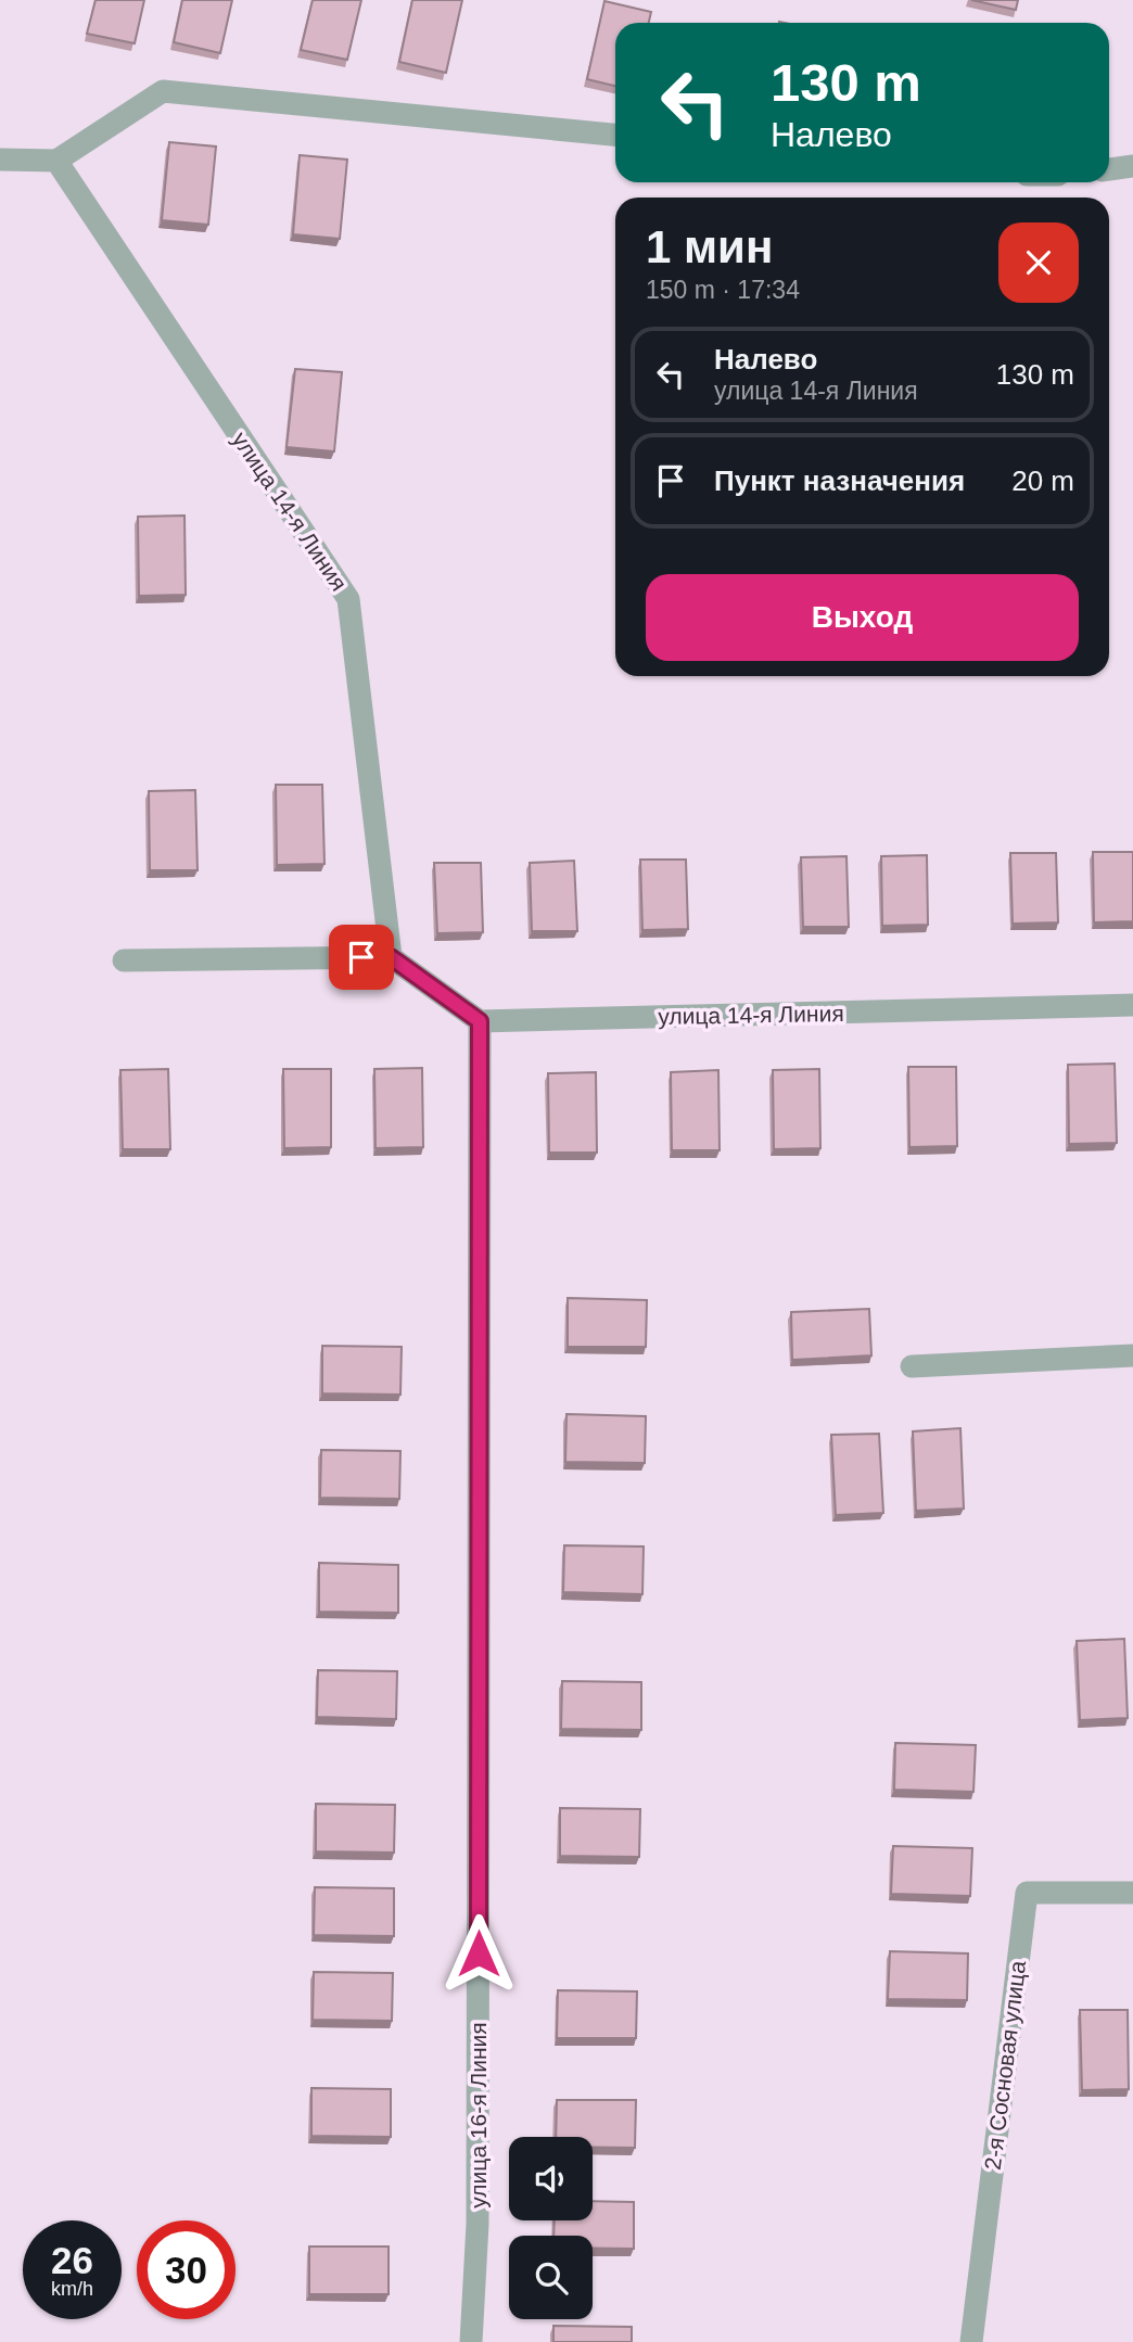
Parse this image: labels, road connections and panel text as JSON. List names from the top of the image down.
{
  "streets": {
    "street": ["улица 14-я Линия", "2-я Сосновая улица", "улица 16-я Линия"]
  },
  "crossings": [
    ["улица 14-я Линия", "улица 16-я Линия"]
  ],
  "page": {
    "turn": ["130 m", "Налево"],
    "heading": ["1 мин", "150 m · 17:34"],
    "list": [
      {
        "name": "Налево",
        "note": "улица 14-я Линия",
        "value": "130 m"
      },
      {
        "name": "Пункт назначения",
        "value": "20 m"
      }
    ],
    "buttons": "Выход",
    "speed": "26 km/h",
    "limit": "30"
  }
}
